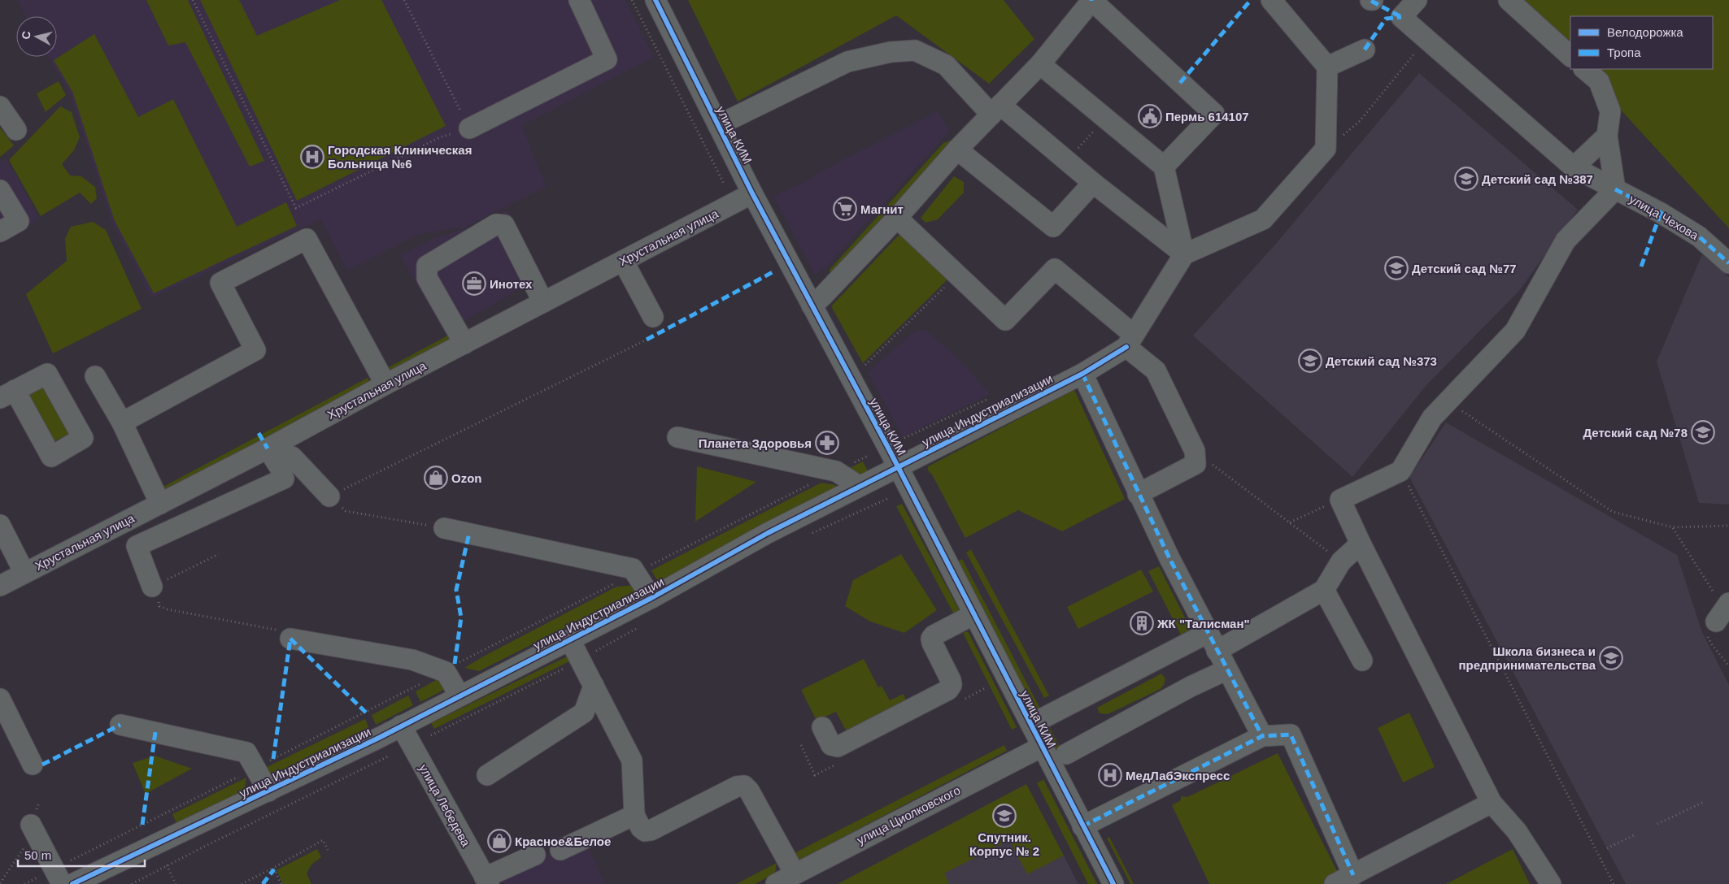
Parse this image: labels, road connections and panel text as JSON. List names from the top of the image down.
{
  "streets": {
    "street": [
      "улица КИМ",
      "улица Чехова",
      "Хрустальная улица",
      "улица Индустриализации",
      "улица Лебедева",
      "улица Циолковского"
    ]
  },
  "crossings": [
    ["улица КИМ", "Хрустальная улица"],
    ["улица КИМ", "улица Индустриализации"],
    ["улица КИМ", "улица Циолковского"],
    ["улица Индустриализации", "улица Лебедева"]
  ],
  "places": {
    "public building": ["Пермь 614107"],
    "hospital": ["Городская Клиническая Больница №6", "МедЛабЭкспресс"],
    "school or university": [
      "Детский сад №387",
      "Детский сад №77",
      "Детский сад №373",
      "Детский сад №78",
      "Школа бизнеса и предпринимательства",
      "Спутник. Корпус № 2"
    ],
    "supermarket": ["Магнит"],
    "office": ["Инотех"],
    "pharmacy": ["Планета Здоровья"],
    "shop": ["Ozon", "Красное&Белое"],
    "building": ["ЖК \"Талисман\""]
  },
  "legend": ["Велодорожка", "Тропа"],
  "scale_bar": "50 m",
  "north": "left"
}
